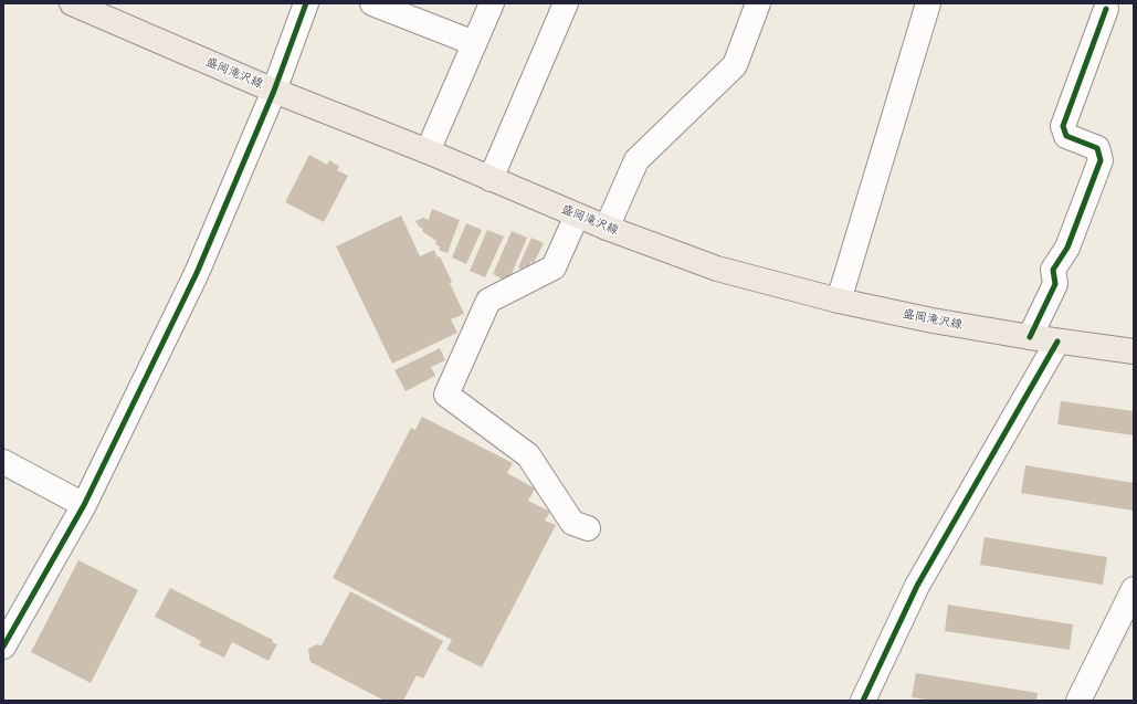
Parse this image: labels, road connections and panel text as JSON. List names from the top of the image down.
{
  "streets": {
    "main road": ["盛岡滝沢線"]
  }
}
